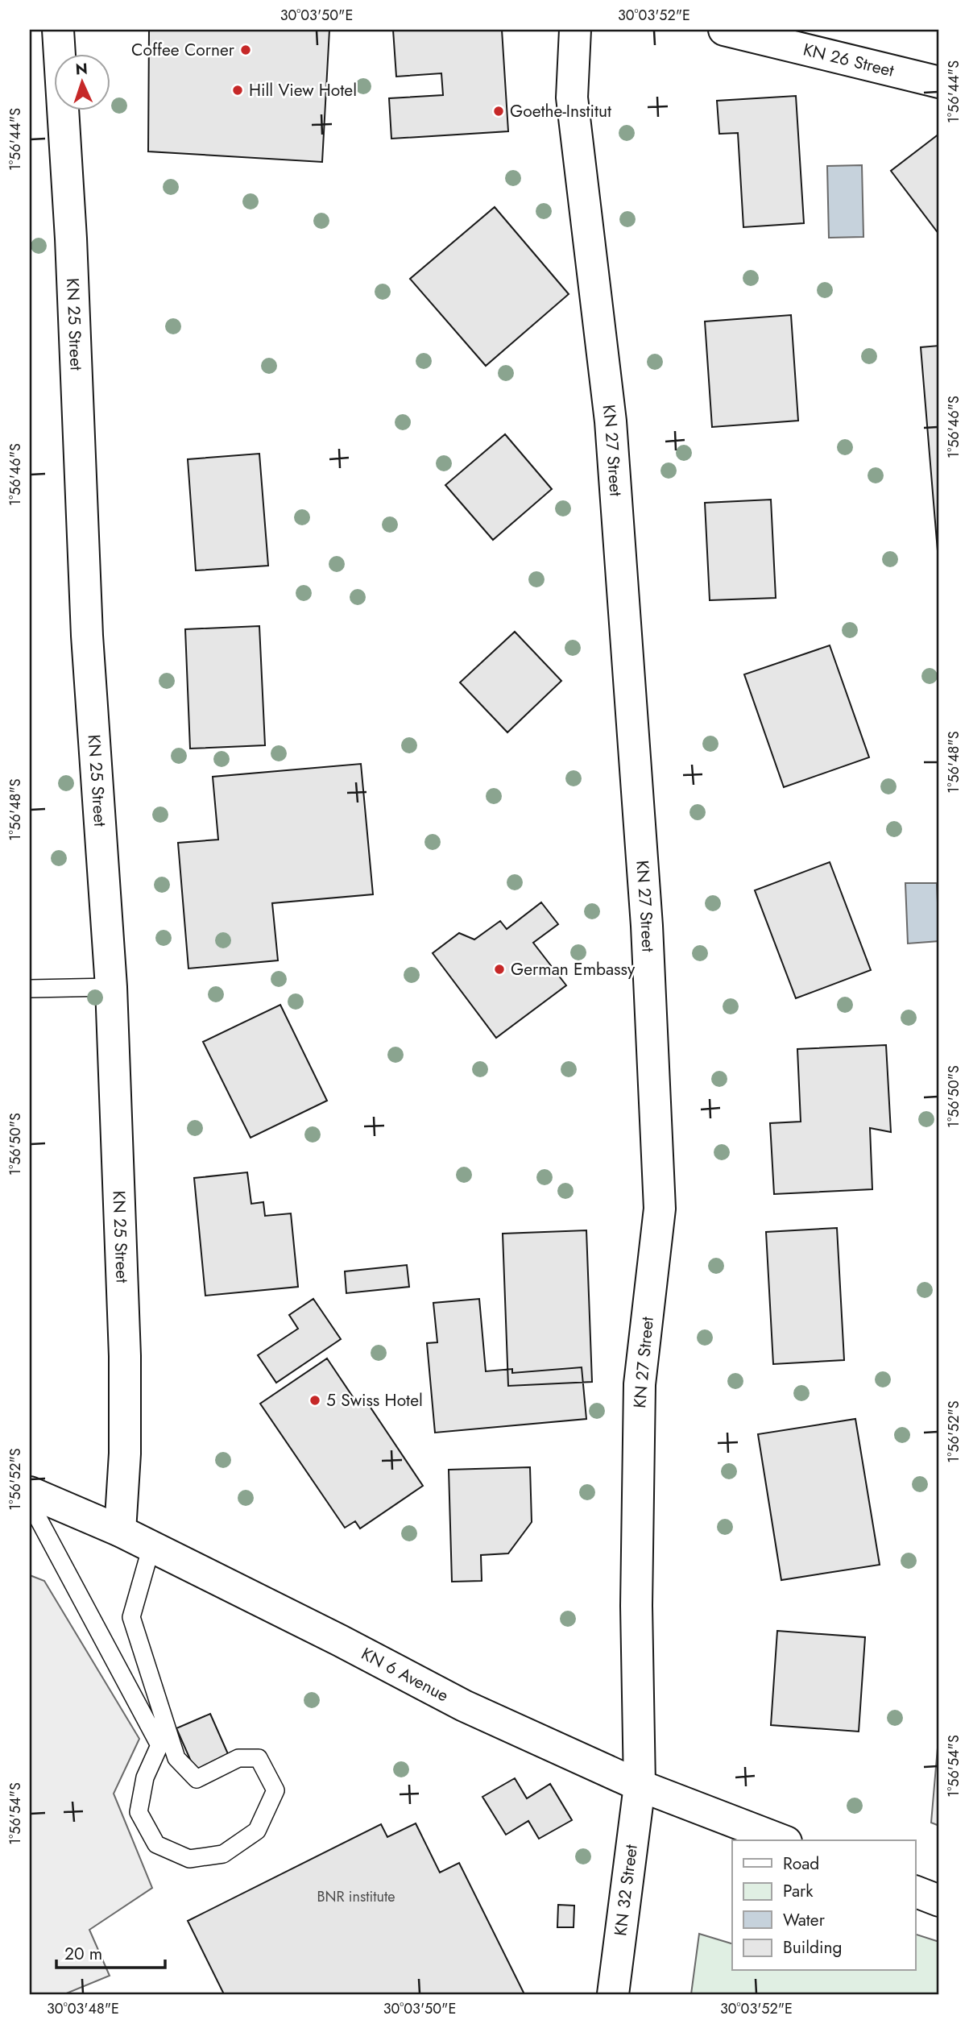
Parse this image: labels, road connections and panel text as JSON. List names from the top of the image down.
{
  "streets": {
    "street": [
      "KN 26 Street",
      "KN 25 Street",
      "KN 27 Street",
      "KN 6 Avenue",
      "KN 32 Street"
    ]
  },
  "crossings": [
    ["KN 25 Street", "KN 6 Avenue"],
    ["KN 27 Street", "KN 6 Avenue"],
    ["KN 27 Street", "KN 32 Street"],
    ["KN 6 Avenue", "KN 32 Street"]
  ],
  "places": [
    "Coffee Corner",
    "Hill View Hotel",
    "Goethe-Institut",
    "German Embassy",
    "5 Swiss Hotel"
  ],
  "house_numbers": ["BNR institute"],
  "legend": [
    "Road",
    "Park",
    "Water",
    "Building"
  ],
  "scale_bar": "20 m",
  "north": "top",
  "coordinates": [
    "30°03'50\"E",
    "30°03'52\"E",
    "1°56'44\"S",
    "1°56'46\"S",
    "1°56'48\"S",
    "1°56'50\"S",
    "1°56'52\"S",
    "1°56'54\"S",
    "30°03'48\"E"
  ]
}
